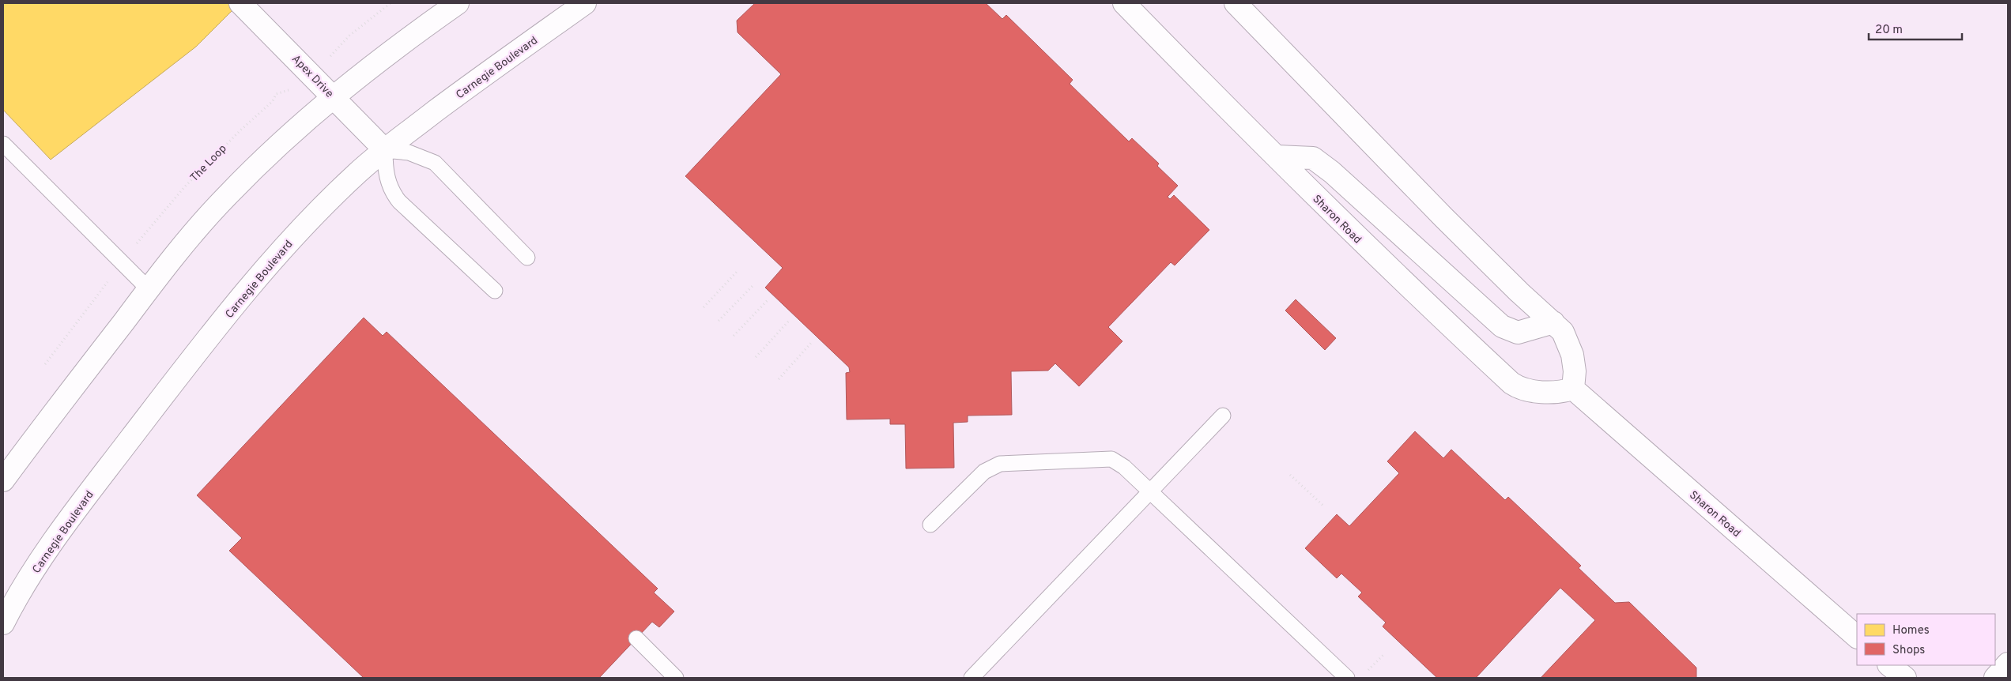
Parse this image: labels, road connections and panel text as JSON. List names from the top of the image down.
{
  "streets": {
    "main road": ["Carnegie Boulevard", "Apex Drive", "Sharon Road"],
    "path": ["The Loop"]
  },
  "crossings": [
    ["Carnegie Boulevard", "Apex Drive"]
  ],
  "legend": ["Homes", "Shops"],
  "scale_bar": "20 m"
}
